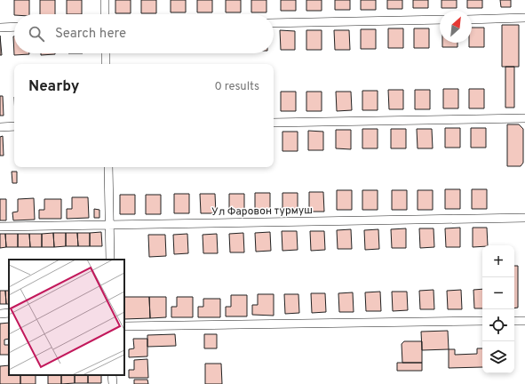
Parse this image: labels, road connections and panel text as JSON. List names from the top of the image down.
{
  "streets": {
    "street": ["Ул Фаровон турмуш"]
  },
  "north": "top right",
  "page": {
    "search": "Search here",
    "heading": ["Nearby", "0 results"],
    "map_buttons": ["+", "−"]
  }
}
